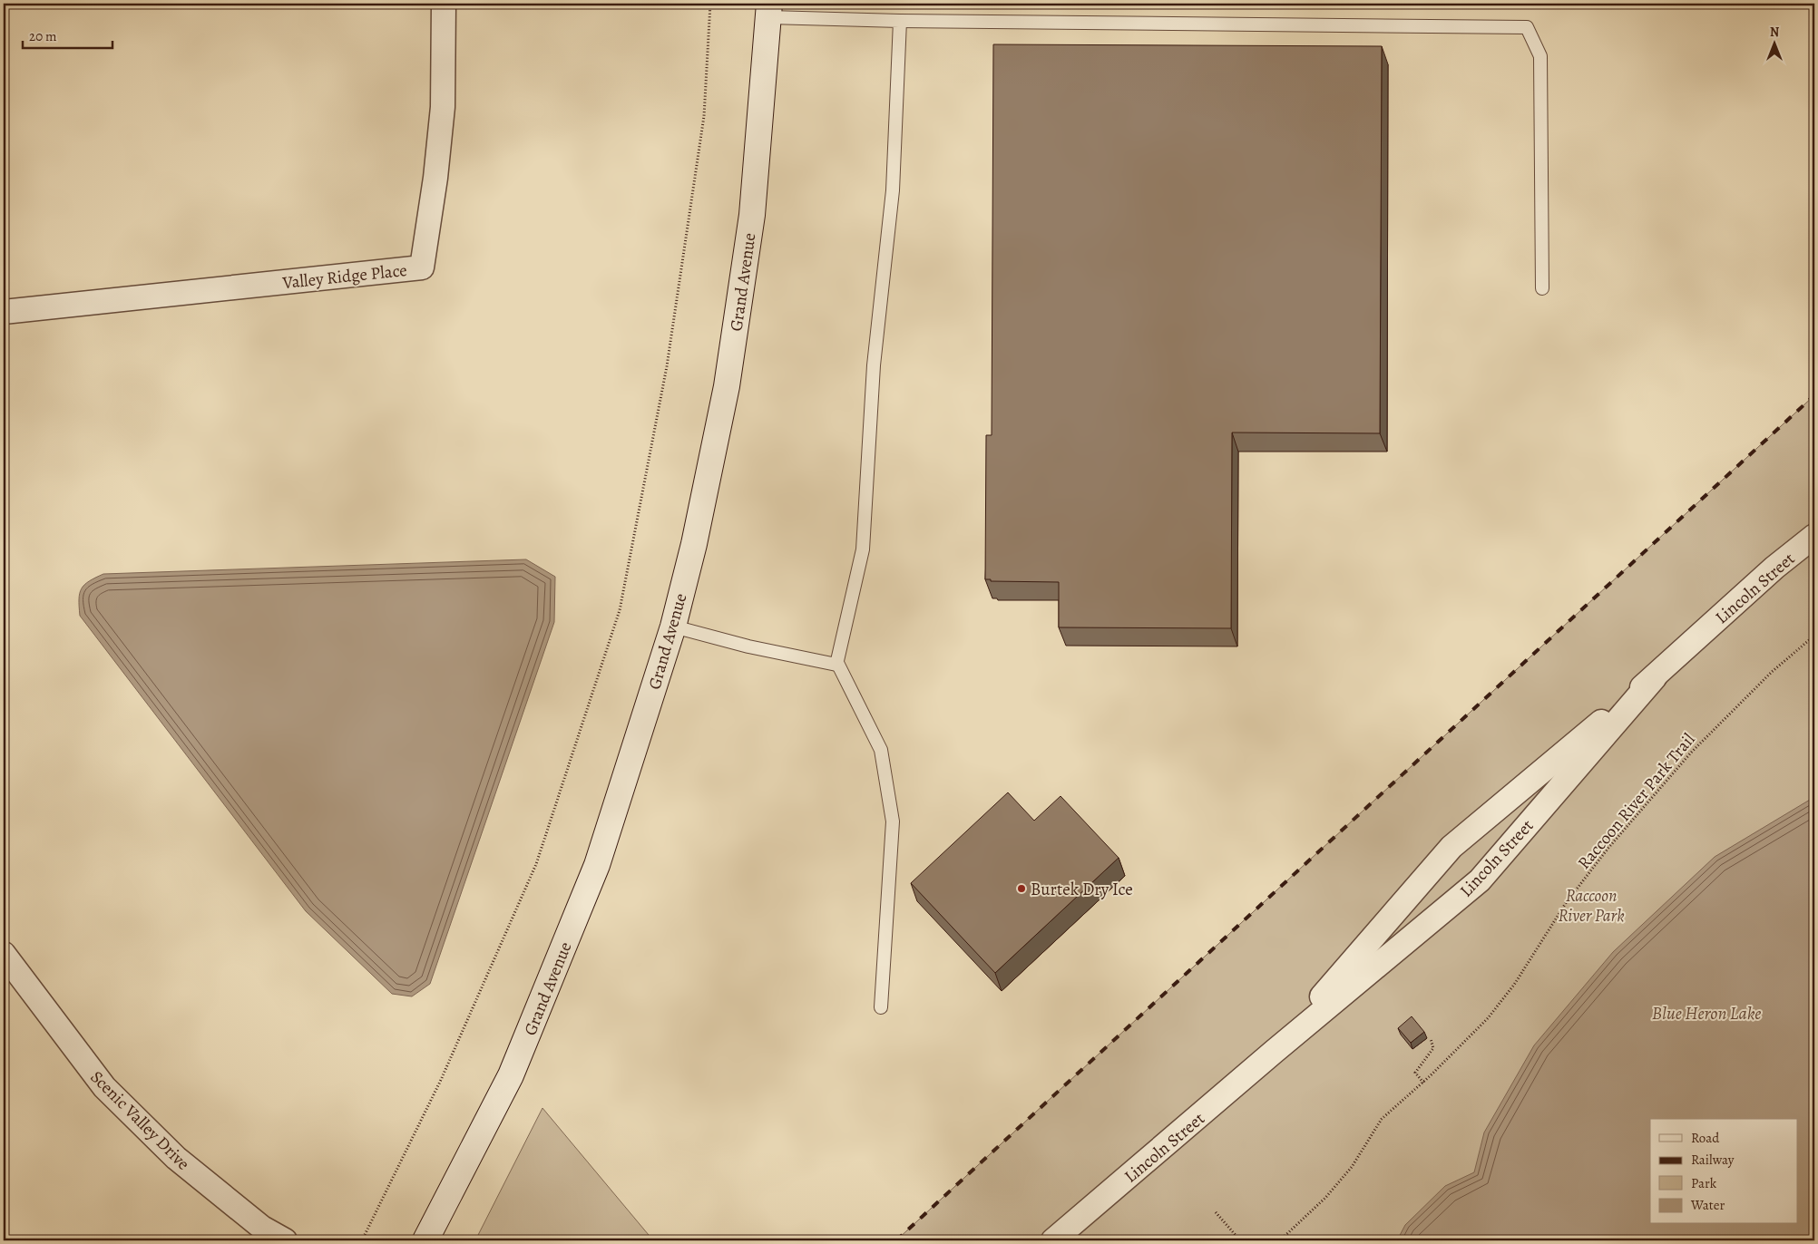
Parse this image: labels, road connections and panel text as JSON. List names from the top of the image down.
{
  "streets": {
    "main road": ["Grand Avenue"],
    "street": ["Valley Ridge Place", "Lincoln Street", "Scenic Valley Drive"],
    "path": ["Raccoon River Park Trail"]
  },
  "water": ["Blue Heron Lake"],
  "parks": ["Raccoon River Park"],
  "places": ["Burtek Dry Ice"],
  "legend": [
    "Road",
    "Railway",
    "Park",
    "Water"
  ],
  "scale_bar": "20 m",
  "north": "top"
}
